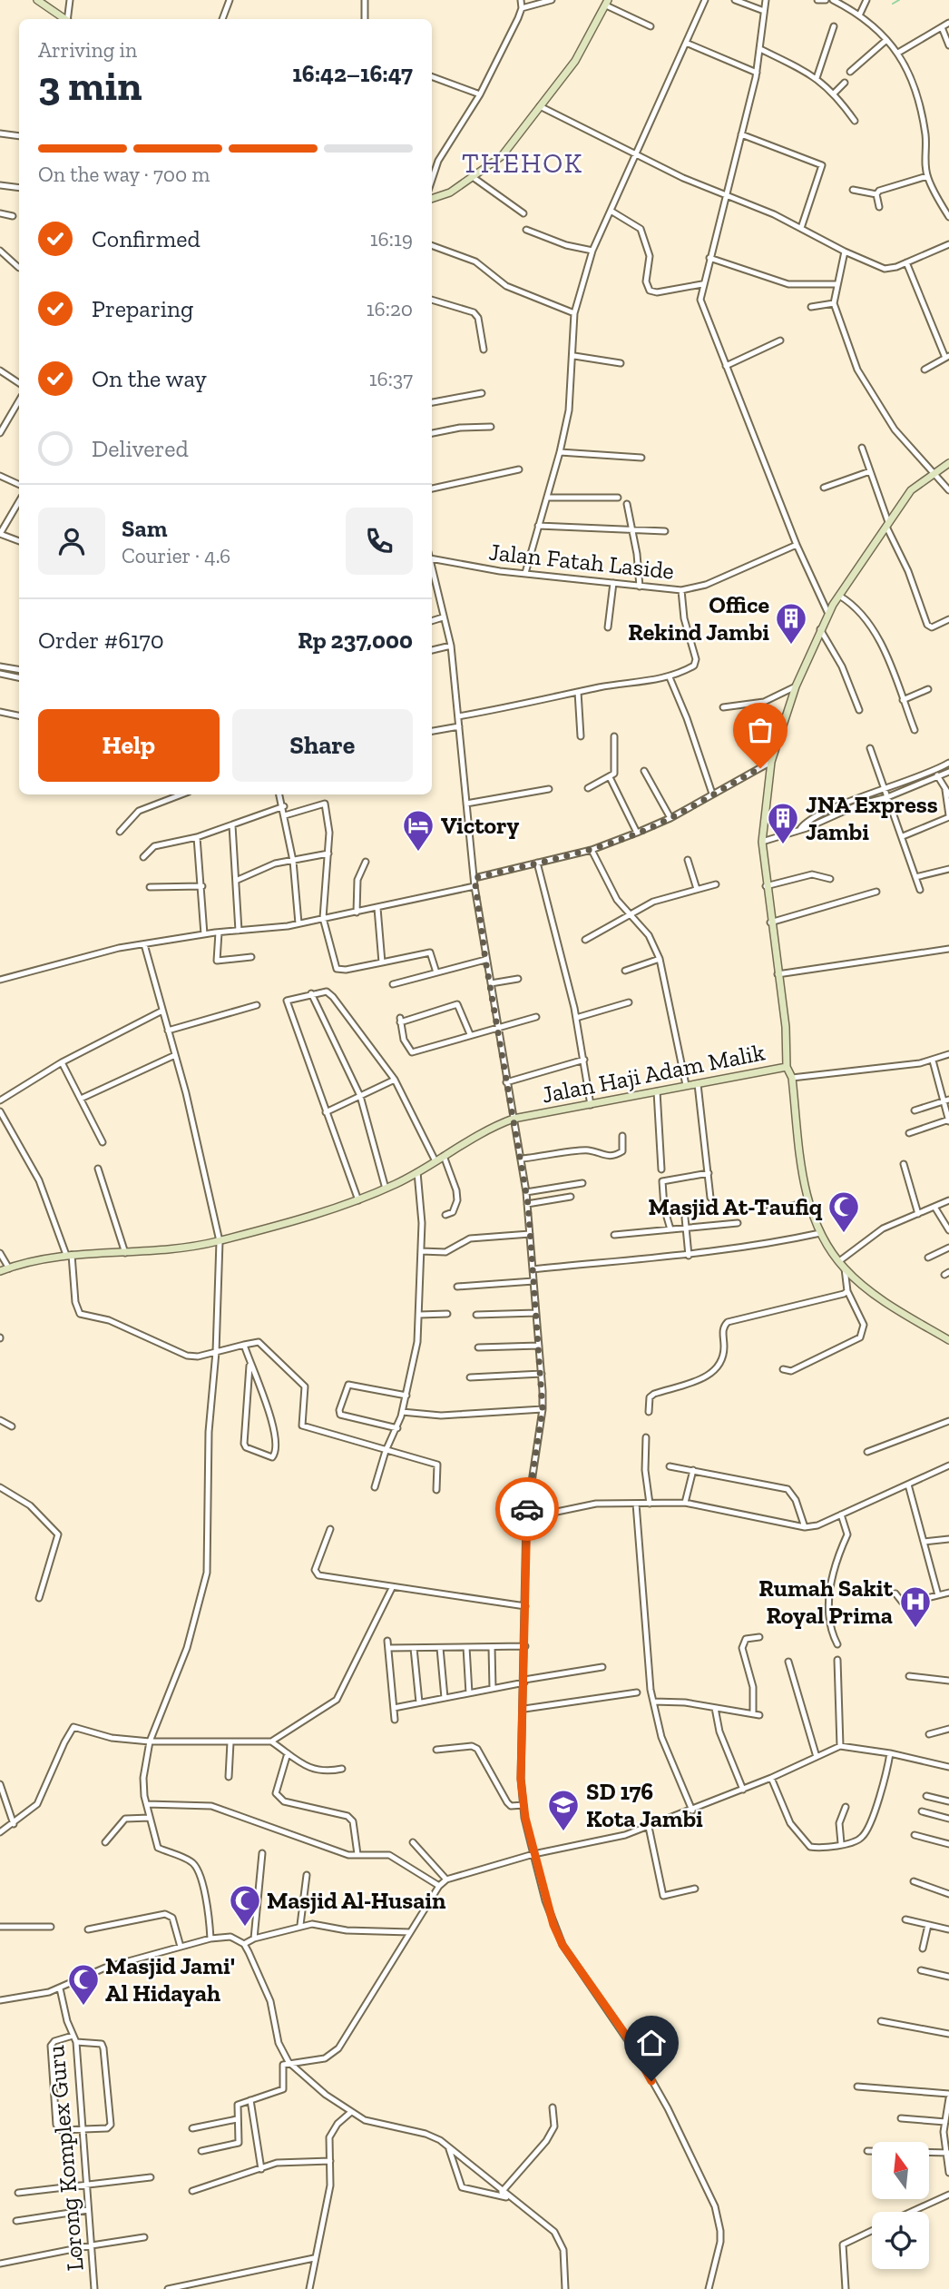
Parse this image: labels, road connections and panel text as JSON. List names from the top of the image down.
{
  "streets": {
    "main road": ["Jalan Haji Adam Malik"],
    "street": ["Jalan Fatah Laside", "Lorong Komplex Guru"]
  },
  "districts": ["THEHOK"],
  "places": {
    "building": ["Office Rekind Jambi", "JNA Express Jambi"],
    "hotel": ["Victory"],
    "mosque": ["Masjid At-Taufiq", "Masjid Al-Husain", "Masjid Jami' Al Hidayah"],
    "hospital": ["Rumah Sakit Royal Prima"],
    "school or university": ["SD 176 Kota Jambi"]
  },
  "north": "top",
  "page": {
    "heading": ["3 min", "Arriving in", "16:42–16:47"],
    "panel": [
      "Sam",
      "Courier · 4.6",
      "Order #6170",
      "Rp 237,000"
    ],
    "bar": "On the way · 700 m",
    "list": [
      ["Confirmed", "16:19"],
      ["Preparing", "16:20"],
      ["On the way", "16:37"],
      "Delivered"
    ],
    "buttons": ["Help", "Share"]
  }
}
